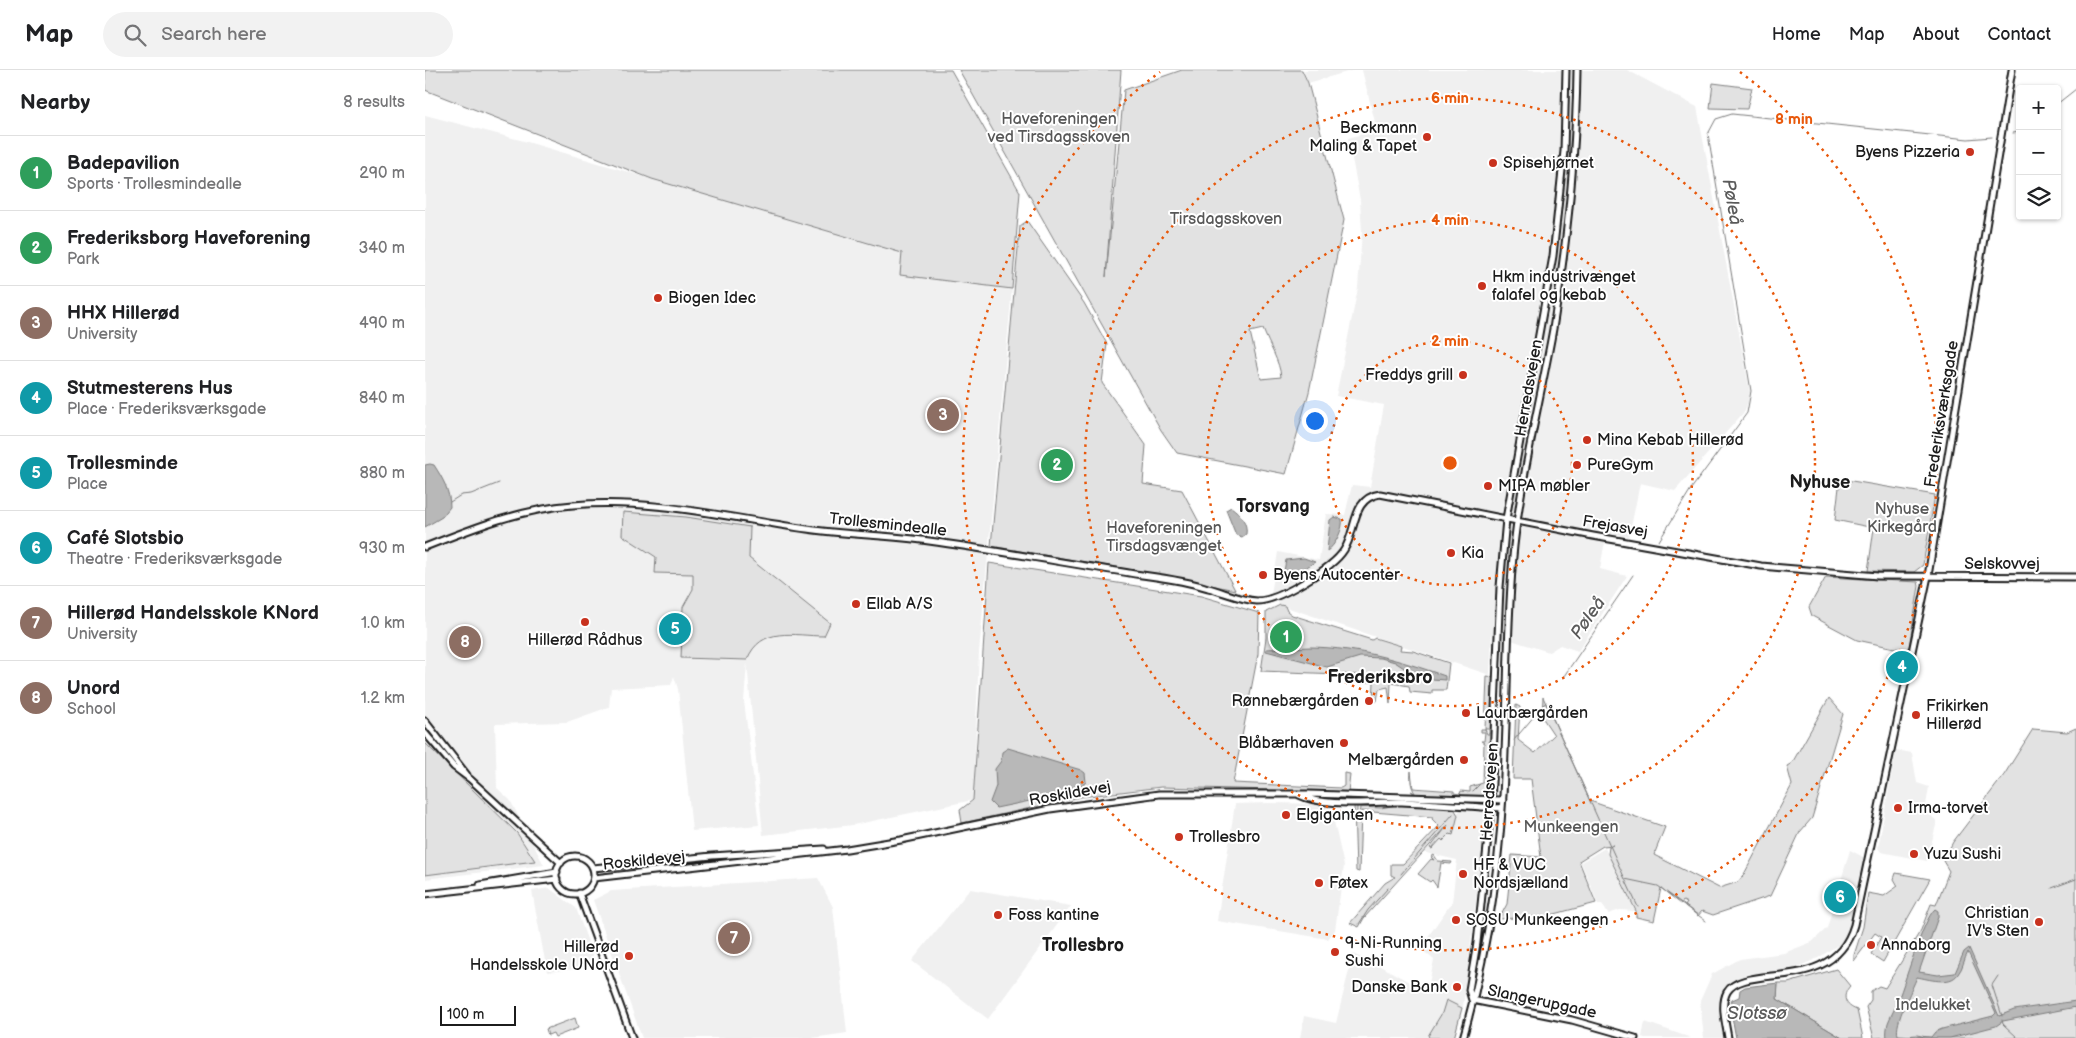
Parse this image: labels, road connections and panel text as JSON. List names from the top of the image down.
{
  "streets": {
    "street": [
      "Herredsvejen",
      "Frederiksværksgade",
      "Trollesmindealle",
      "Frejasvej",
      "Selskovvej",
      "Roskildevej",
      "Slangerupgade"
    ]
  },
  "crossings": [
    ["Herredsvejen", "Frejasvej"],
    ["Herredsvejen", "Roskildevej"],
    ["Herredsvejen", "Slangerupgade"],
    ["Frederiksværksgade", "Frejasvej"],
    ["Frederiksværksgade", "Selskovvej"],
    ["Trollesmindealle", "Frejasvej"],
    ["Frejasvej", "Selskovvej"]
  ],
  "districts": [
    "Nyhuse",
    "Torsvang",
    "Frederiksbro",
    "Trollesbro"
  ],
  "water": ["Pøleå", "Slotssø"],
  "parks": [
    "Haveforeningen ved Tirsdagsskoven",
    "Tirsdagsskoven",
    "Nyhuse Kirkegård",
    "Haveforeningen Tirsdagsvænget",
    "Munkeengen",
    "Indelukket"
  ],
  "places": [
    "Beckmann Maling & Tapet",
    "Byens Pizzeria",
    "Spisehjørnet",
    "Hkm industrivænget falafel og kebab",
    "Biogen Idec",
    "Freddys grill",
    "Mina Kebab Hillerød",
    "PureGym",
    "MIPA møbler",
    "Kia",
    "Byens Autocenter",
    "Ellab A/S",
    "Hillerød Rådhus",
    "Rønnebærgården",
    "Laurbærgården",
    "Frikirken Hillerød",
    "Blåbærhaven",
    "Melbærgården",
    "Irma-torvet",
    "Elgiganten",
    "Trollesbro",
    "Yuzu Sushi",
    "HF & VUC Nordsjælland",
    "Føtex",
    "Foss kantine",
    "SOSU Munkeengen",
    "Christian IV's Sten",
    "Annaborg",
    "9-Ni-Running Sushi",
    "Hillerød Handelsskole UNord",
    "Danske Bank"
  ],
  "scale_bar": "100 m",
  "page": {
    "header": "Map",
    "search": "Search here",
    "nav": [
      "Home",
      "Map",
      "About",
      "Contact"
    ],
    "heading": ["Nearby", "8 results"],
    "map_buttons": ["+", "−"],
    "list": [
      {
        "mark": "1",
        "name": "Badepavilion",
        "note": "Sports · Trollesmindealle",
        "value": "290 m"
      },
      {
        "mark": "2",
        "name": "Frederiksborg Haveforening",
        "note": "Park",
        "value": "340 m"
      },
      {
        "mark": "3",
        "name": "HHX Hillerød",
        "note": "University",
        "value": "490 m"
      },
      {
        "mark": "4",
        "name": "Stutmesterens Hus",
        "note": "Place · Frederiksværksgade",
        "value": "840 m"
      },
      {
        "mark": "5",
        "name": "Trollesminde",
        "note": "Place",
        "value": "880 m"
      },
      {
        "mark": "6",
        "name": "Café Slotsbio",
        "note": "Theatre · Frederiksværksgade",
        "value": "930 m"
      },
      {
        "mark": "7",
        "name": "Hillerød Handelsskole KNord",
        "note": "University",
        "value": "1.0 km"
      },
      {
        "mark": "8",
        "name": "Unord",
        "note": "School",
        "value": "1.2 km"
      }
    ],
    "pins": [
      "3",
      "2",
      "5",
      "1",
      "8",
      "4",
      "6",
      "7"
    ],
    "scale": "100 m"
  },
  "rings": [
    "6 min",
    "8 min",
    "4 min",
    "2 min"
  ]
}
